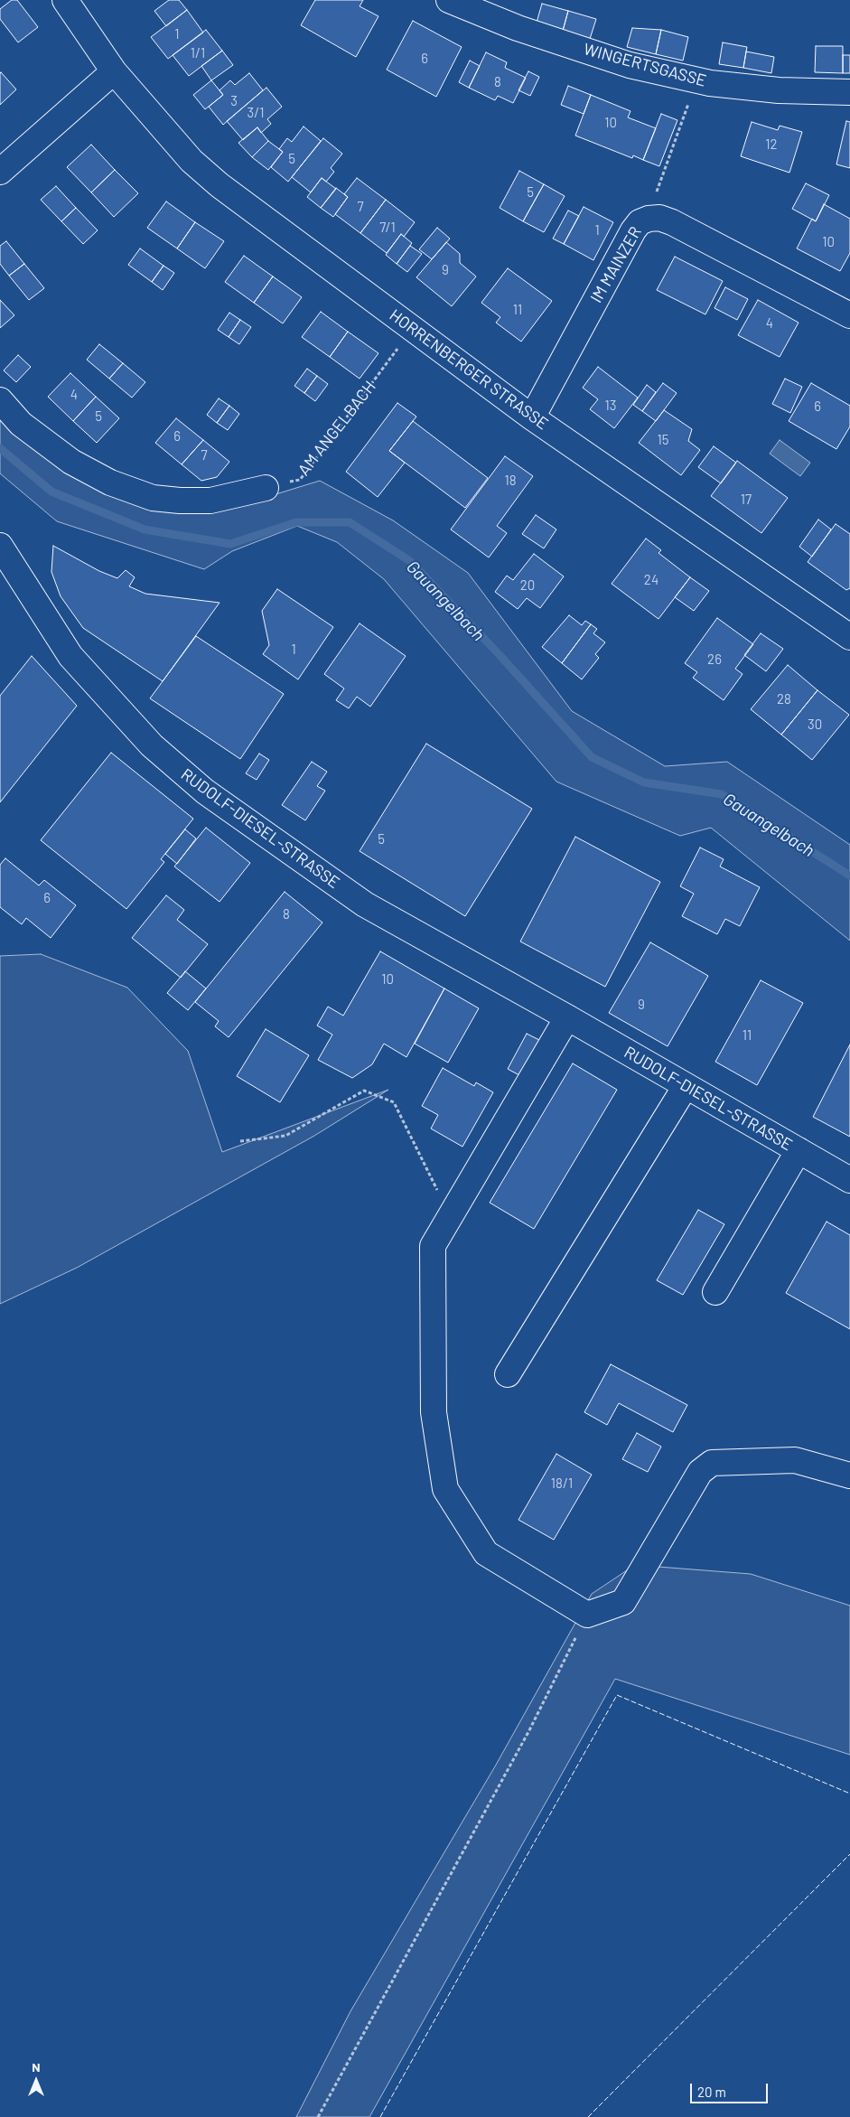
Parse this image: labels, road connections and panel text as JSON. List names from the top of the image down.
{
  "streets": {
    "street": [
      "WINGERTSGASSE",
      "IM MAINZER",
      "HORRENBERGER STRASSE",
      "RUDOLF-DIESEL-STRASSE"
    ],
    "path": ["AM ANGELBACH"]
  },
  "crossings": [
    ["IM MAINZER", "HORRENBERGER STRASSE"],
    ["HORRENBERGER STRASSE", "AM ANGELBACH"]
  ],
  "water": ["Gauangelbach"],
  "house_numbers": [
    "1",
    "1/1",
    "6",
    "8",
    "3",
    "3/1",
    "10",
    "12",
    "5",
    "5",
    "7",
    "7/1",
    "1",
    "10",
    "9",
    "11",
    "4",
    "4",
    "13",
    "6",
    "5",
    "6",
    "15",
    "7",
    "18",
    "17",
    "24",
    "20",
    "1",
    "26",
    "28",
    "30",
    "5",
    "6",
    "8",
    "10",
    "9",
    "11",
    "18/1"
  ],
  "scale_bar": "20 m",
  "north": "top"
}
